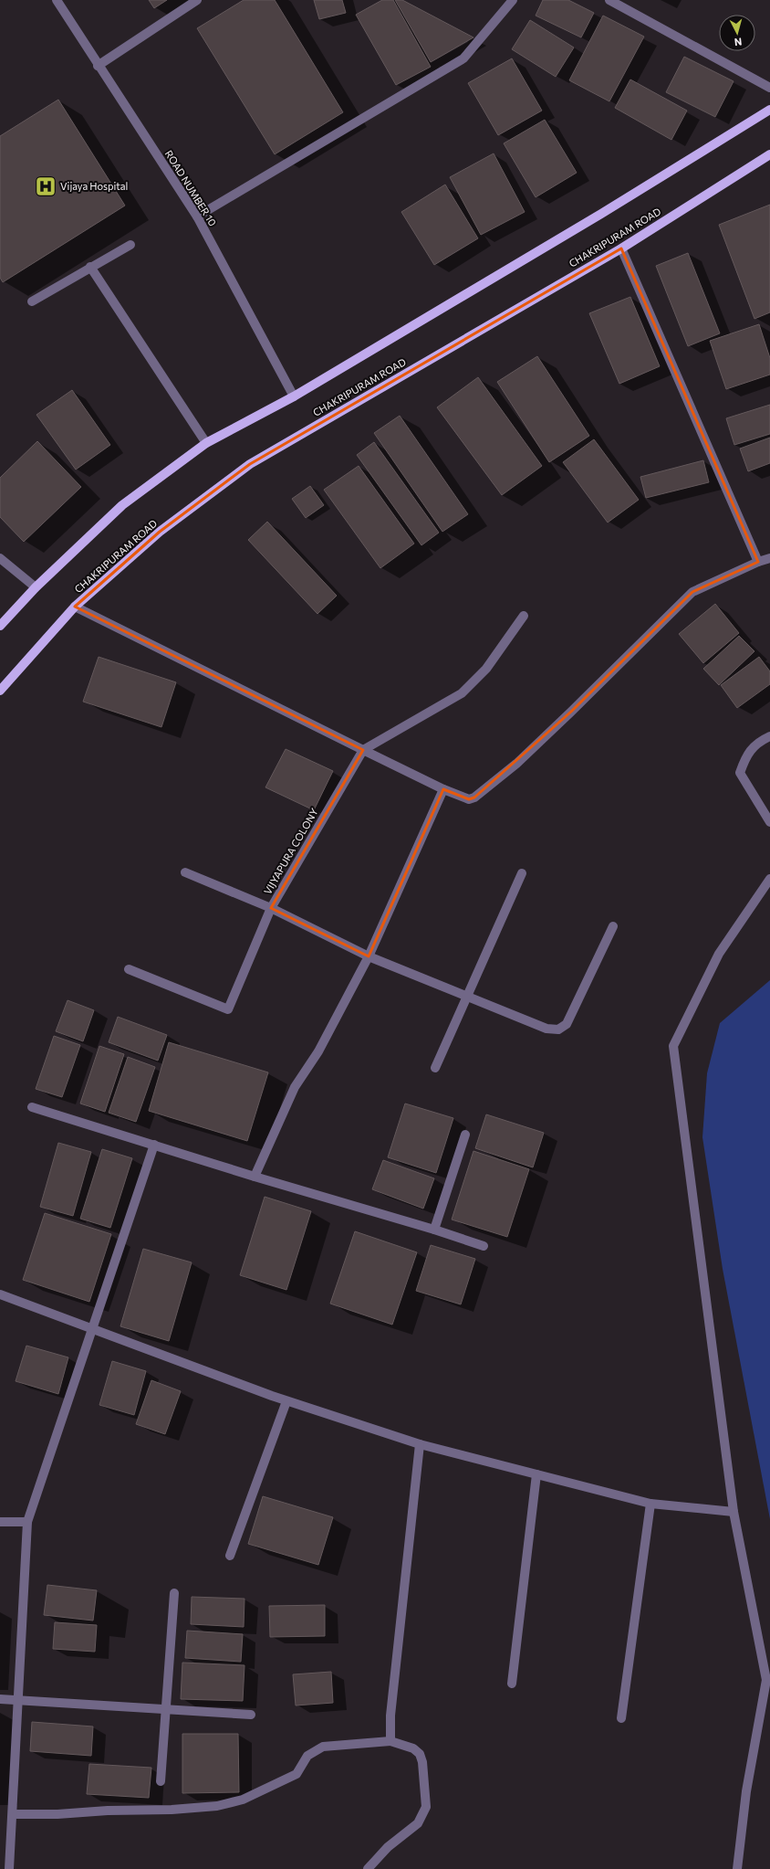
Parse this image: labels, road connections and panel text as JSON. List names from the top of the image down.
{
  "streets": {
    "main road": ["CHAKRIPURAM ROAD"],
    "street": ["ROAD NUMBER 10", "VIJYAPURA COLONY"]
  },
  "places": {
    "hospital": ["Vijaya Hospital"]
  },
  "north": "bottom"
}
